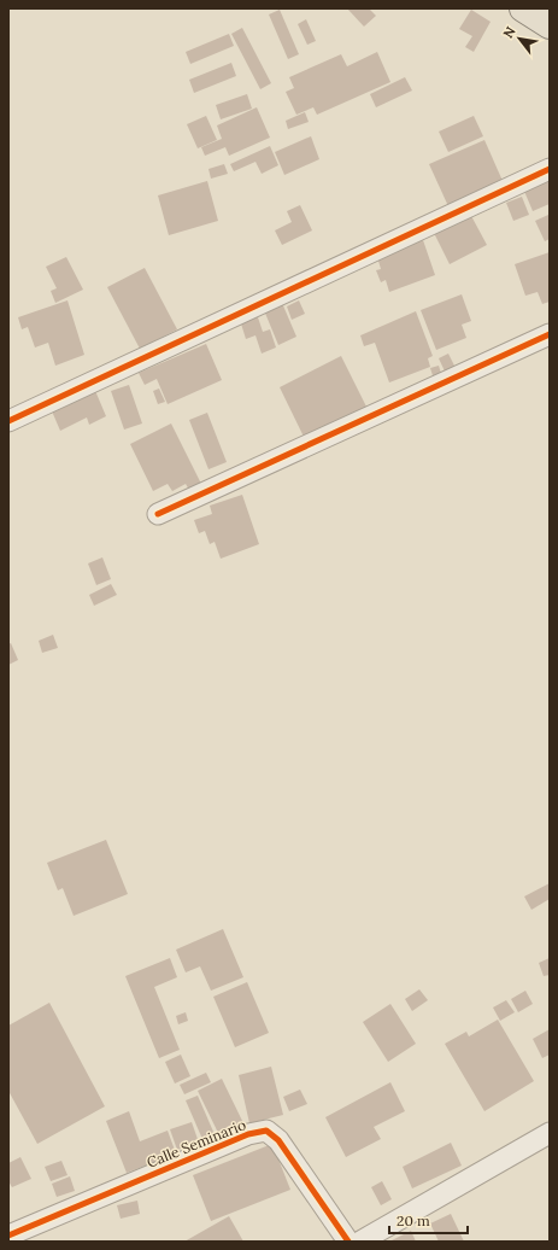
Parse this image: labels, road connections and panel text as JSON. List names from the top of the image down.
{
  "streets": {
    "street": ["Calle Seminario"]
  },
  "scale_bar": "20 m",
  "north": "top left"
}
